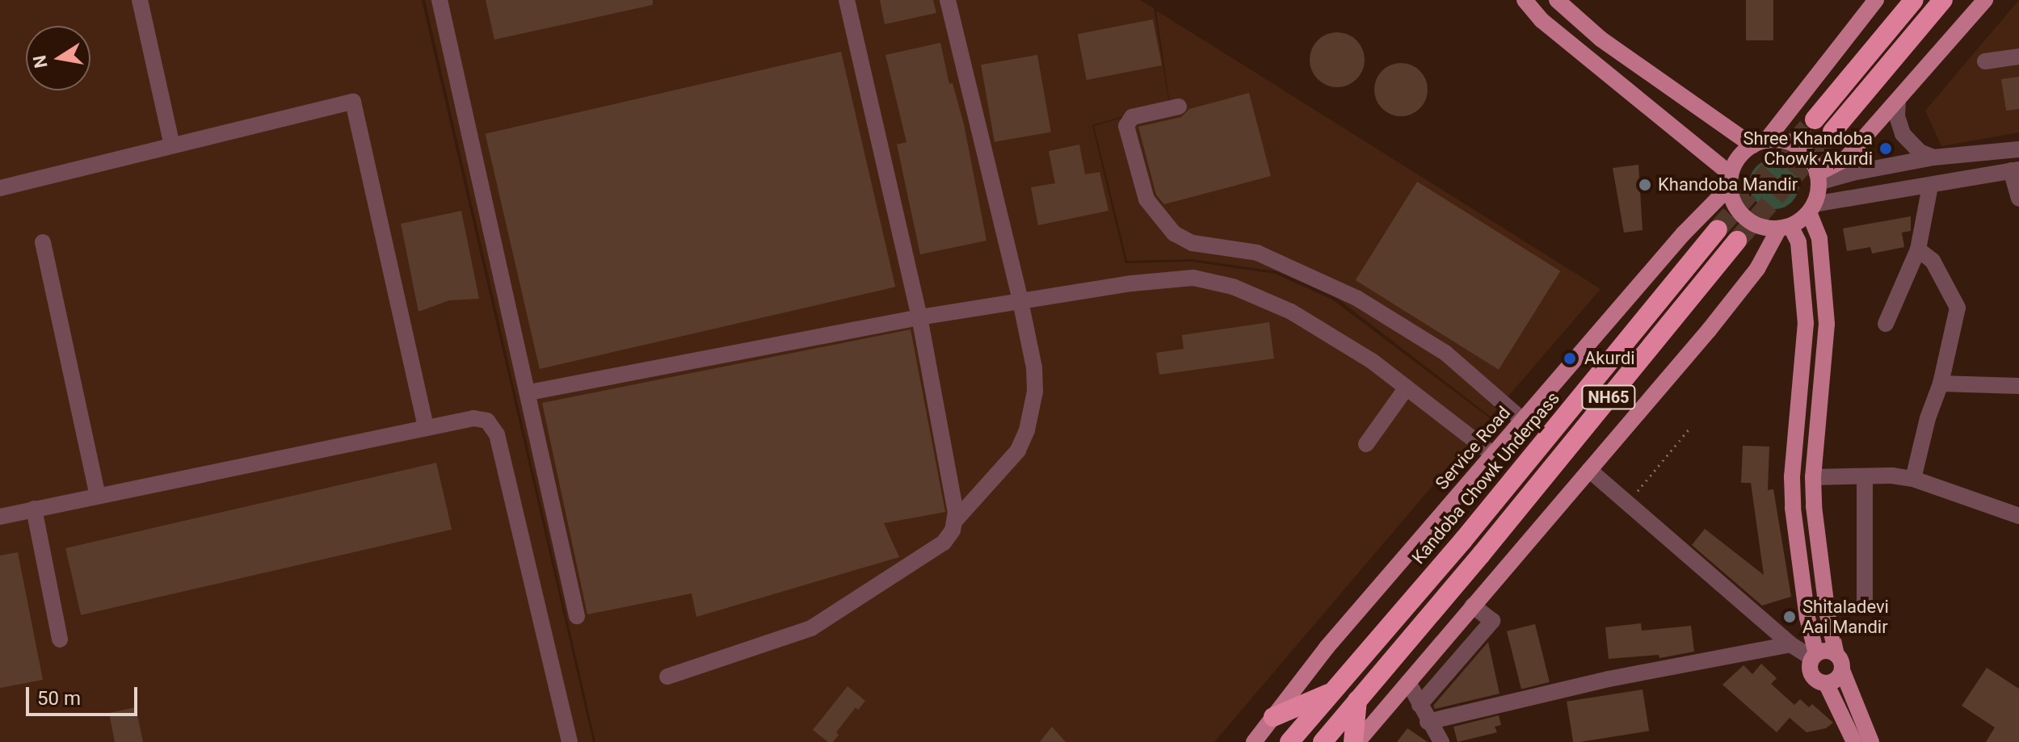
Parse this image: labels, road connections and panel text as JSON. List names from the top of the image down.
{
  "streets": {
    "highway": ["NH65", "Kandoba Chowk Underpass"],
    "main road": ["Service Road"]
  },
  "crossings": [
    ["NH65", "Kandoba Chowk Underpass"]
  ],
  "places": [
    "Shree Khandoba Chowk Akurdi",
    "Khandoba Mandir",
    "Akurdi",
    "Shitaladevi Aai Mandir"
  ],
  "scale_bar": "50 m",
  "north": "left"
}
